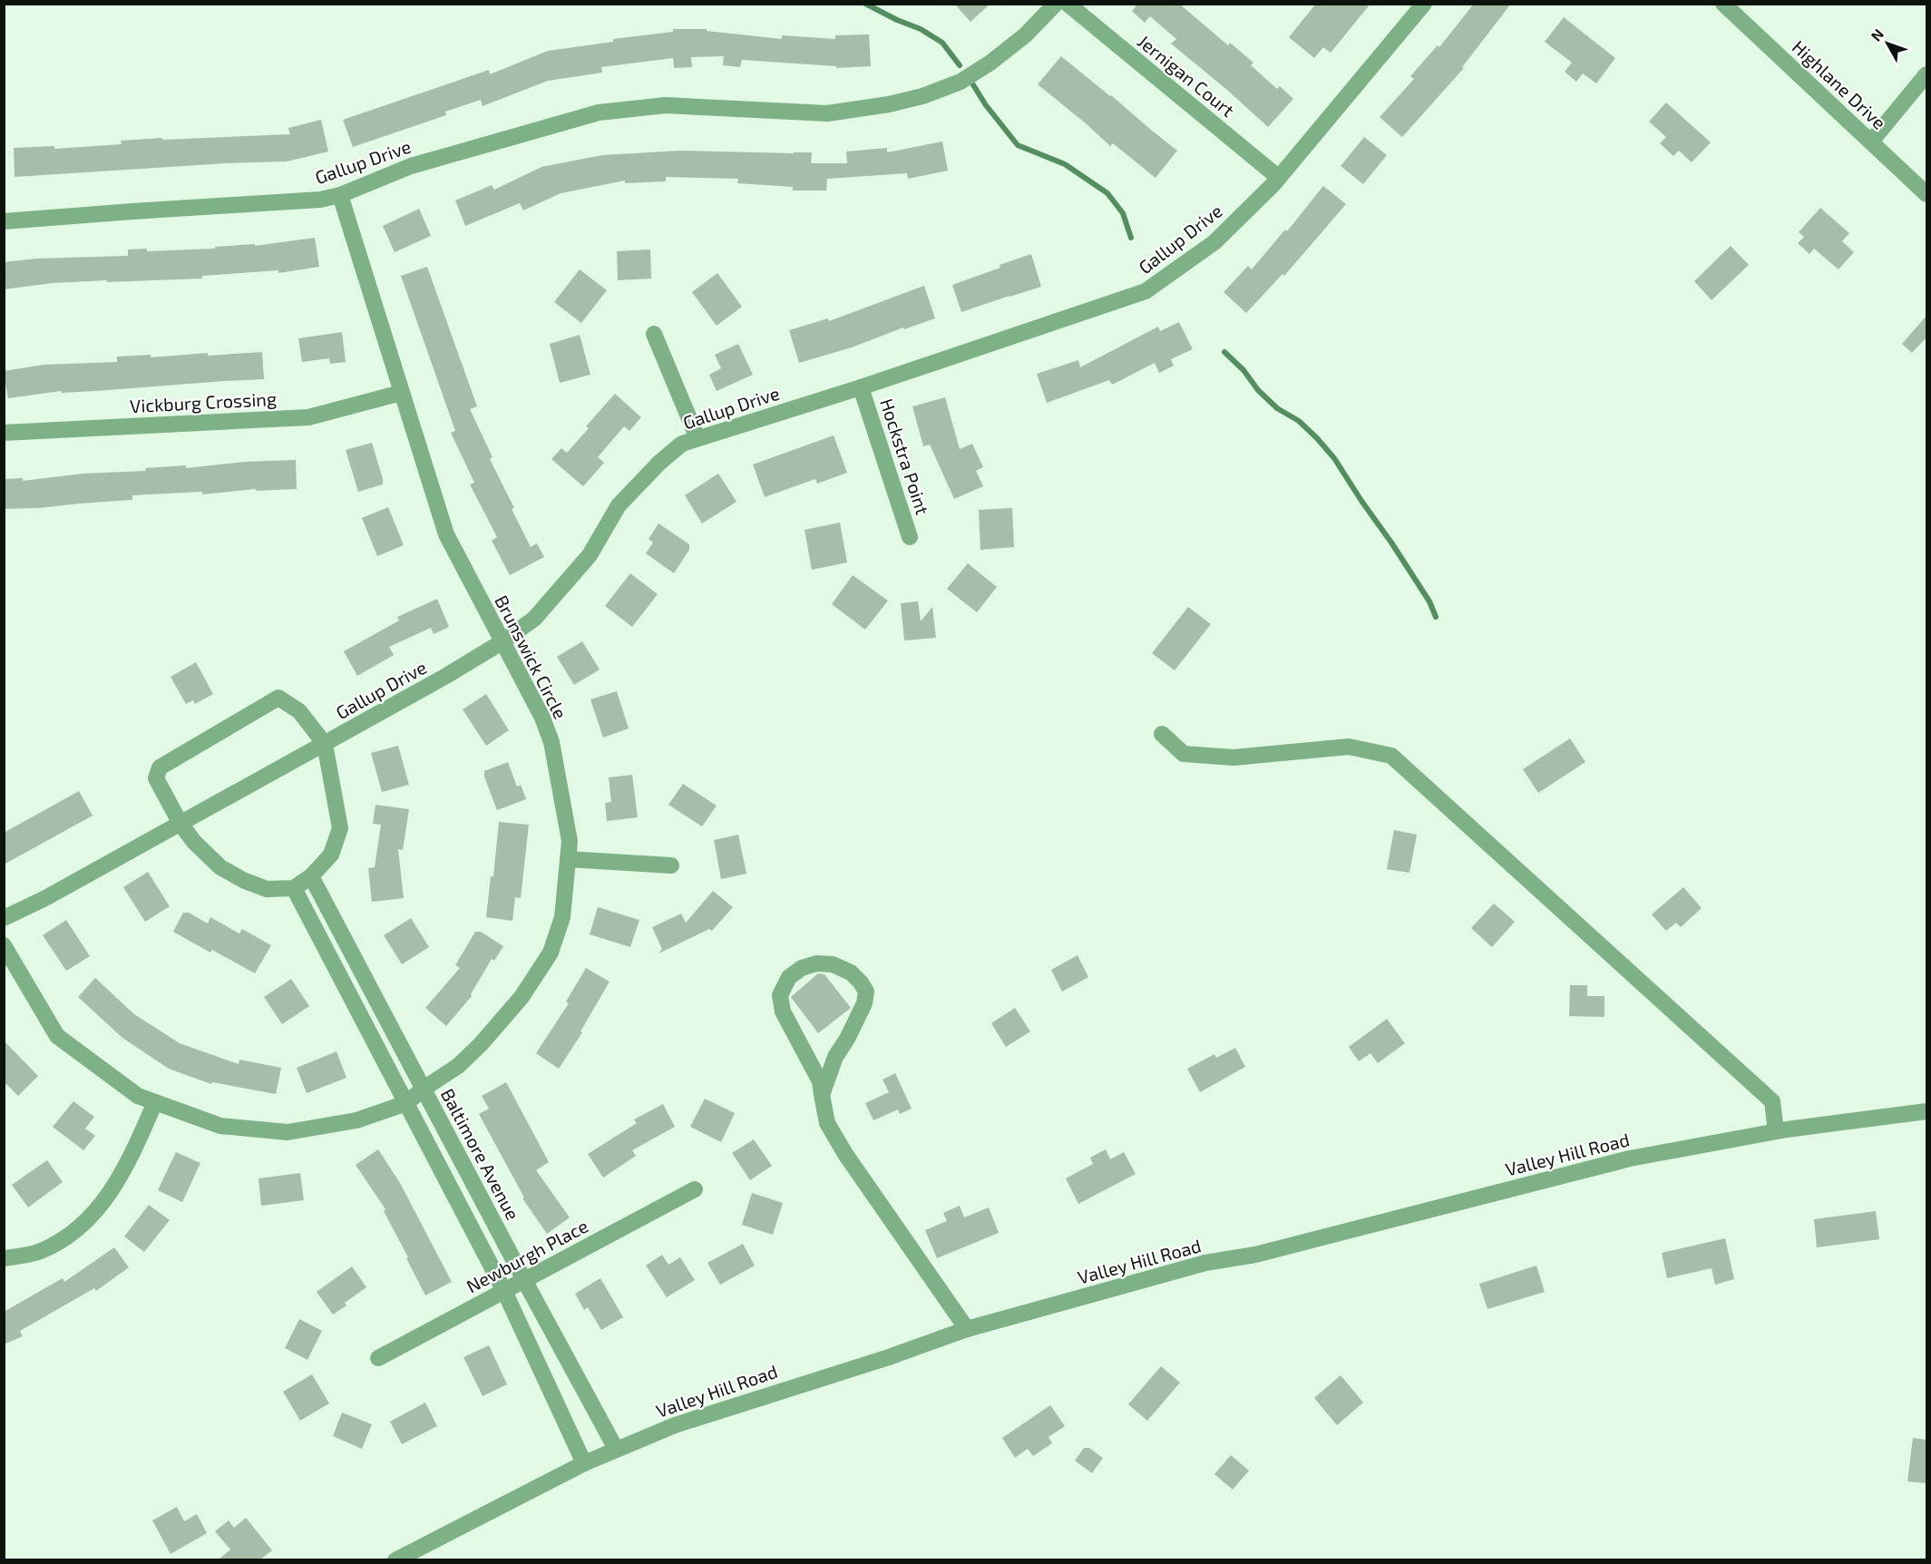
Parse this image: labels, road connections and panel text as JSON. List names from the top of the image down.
{
  "streets": {
    "street": [
      "Jernigan Court",
      "Highlane Drive",
      "Gallup Drive",
      "Vickburg Crossing",
      "Hockstra Point",
      "Brunswick Circle",
      "Baltimore Avenue",
      "Valley Hill Road",
      "Newburgh Place"
    ]
  },
  "crossings": [
    ["Jernigan Court", "Gallup Drive"],
    ["Gallup Drive", "Hockstra Point"],
    ["Gallup Drive", "Brunswick Circle"],
    ["Vickburg Crossing", "Brunswick Circle"],
    ["Brunswick Circle", "Baltimore Avenue"],
    ["Baltimore Avenue", "Valley Hill Road"],
    ["Baltimore Avenue", "Newburgh Place"]
  ],
  "north": "top left"
}
